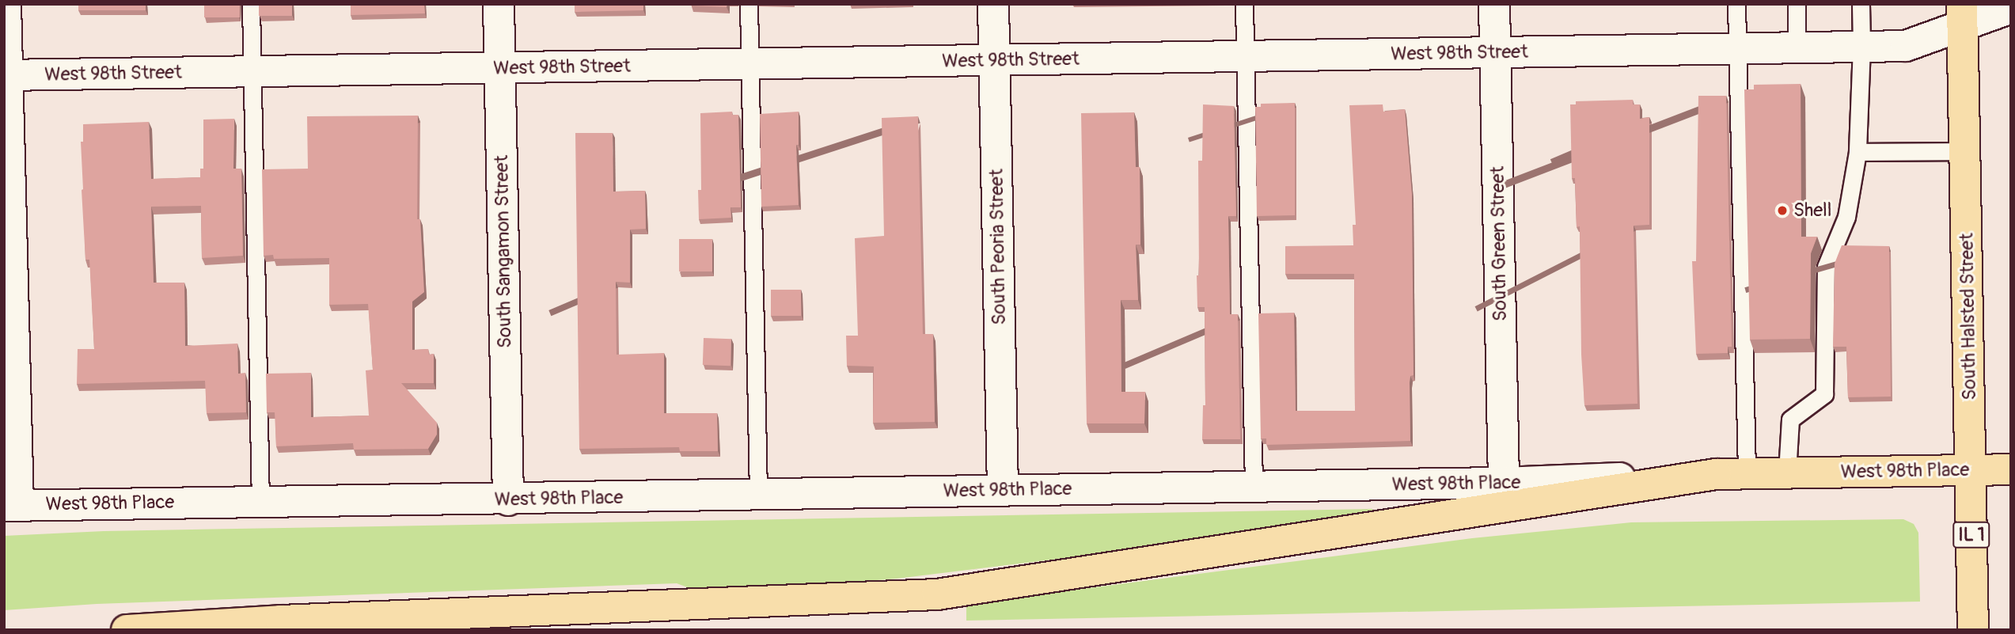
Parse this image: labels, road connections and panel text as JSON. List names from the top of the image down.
{
  "streets": {
    "main road": ["South Halsted Street", "West 98th Place", "IL 1"],
    "street": [
      "West 98th Street",
      "South Green Street",
      "South Peoria Street",
      "South Sangamon Street"
    ]
  },
  "crossings": [
    ["West 98th Street", "South Green Street"],
    ["West 98th Street", "South Peoria Street"],
    ["West 98th Street", "South Sangamon Street"],
    ["West 98th Street", "South Halsted Street"],
    ["South Green Street", "West 98th Place"],
    ["South Peoria Street", "West 98th Place"],
    ["South Sangamon Street", "West 98th Place"],
    ["South Halsted Street", "West 98th Place"]
  ],
  "places": ["Shell"]
}
